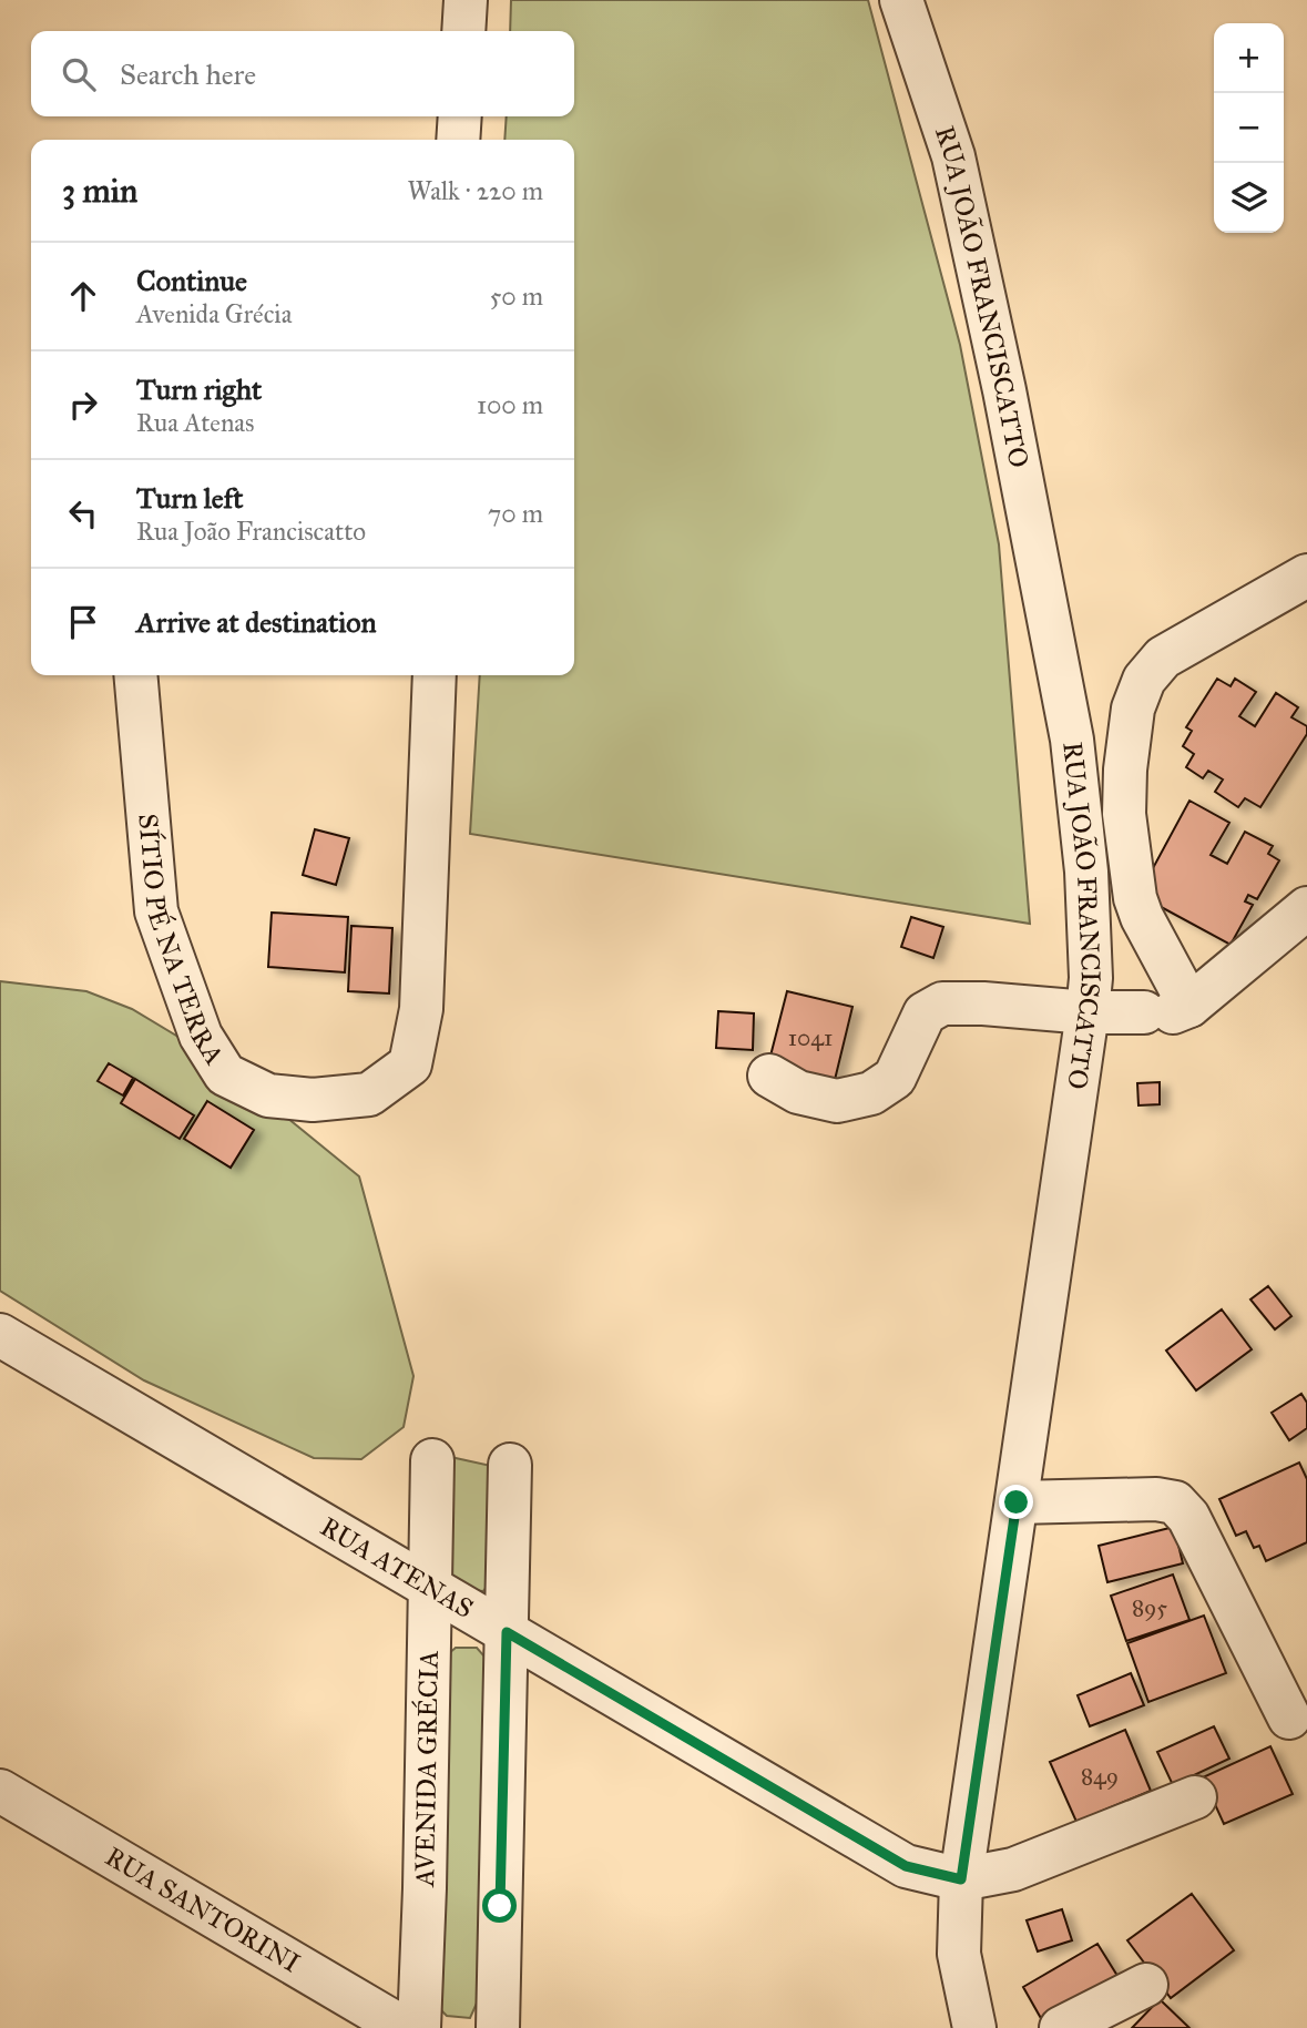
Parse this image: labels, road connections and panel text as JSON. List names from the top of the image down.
{
  "streets": {
    "street": [
      "RUA JOÃO FRANCISCATTO",
      "SÍTIO PÉ NA TERRA",
      "RUA ATENAS",
      "AVENIDA GRÉCIA",
      "RUA SANTORINI"
    ]
  },
  "crossings": [
    ["RUA JOÃO FRANCISCATTO", "RUA ATENAS"],
    ["RUA ATENAS", "AVENIDA GRÉCIA"]
  ],
  "house_numbers": ["1041", "895", "849"],
  "page": {
    "map_buttons": ["+", "−"],
    "search": "Search here",
    "heading": ["3 min", "Walk · 220 m"],
    "list": [
      ["Continue", "Avenida Grécia", "50 m"],
      ["Turn right", "Rua Atenas", "100 m"],
      ["Turn left", "Rua João Franciscatto", "70 m"],
      "Arrive at destination"
    ]
  }
}
